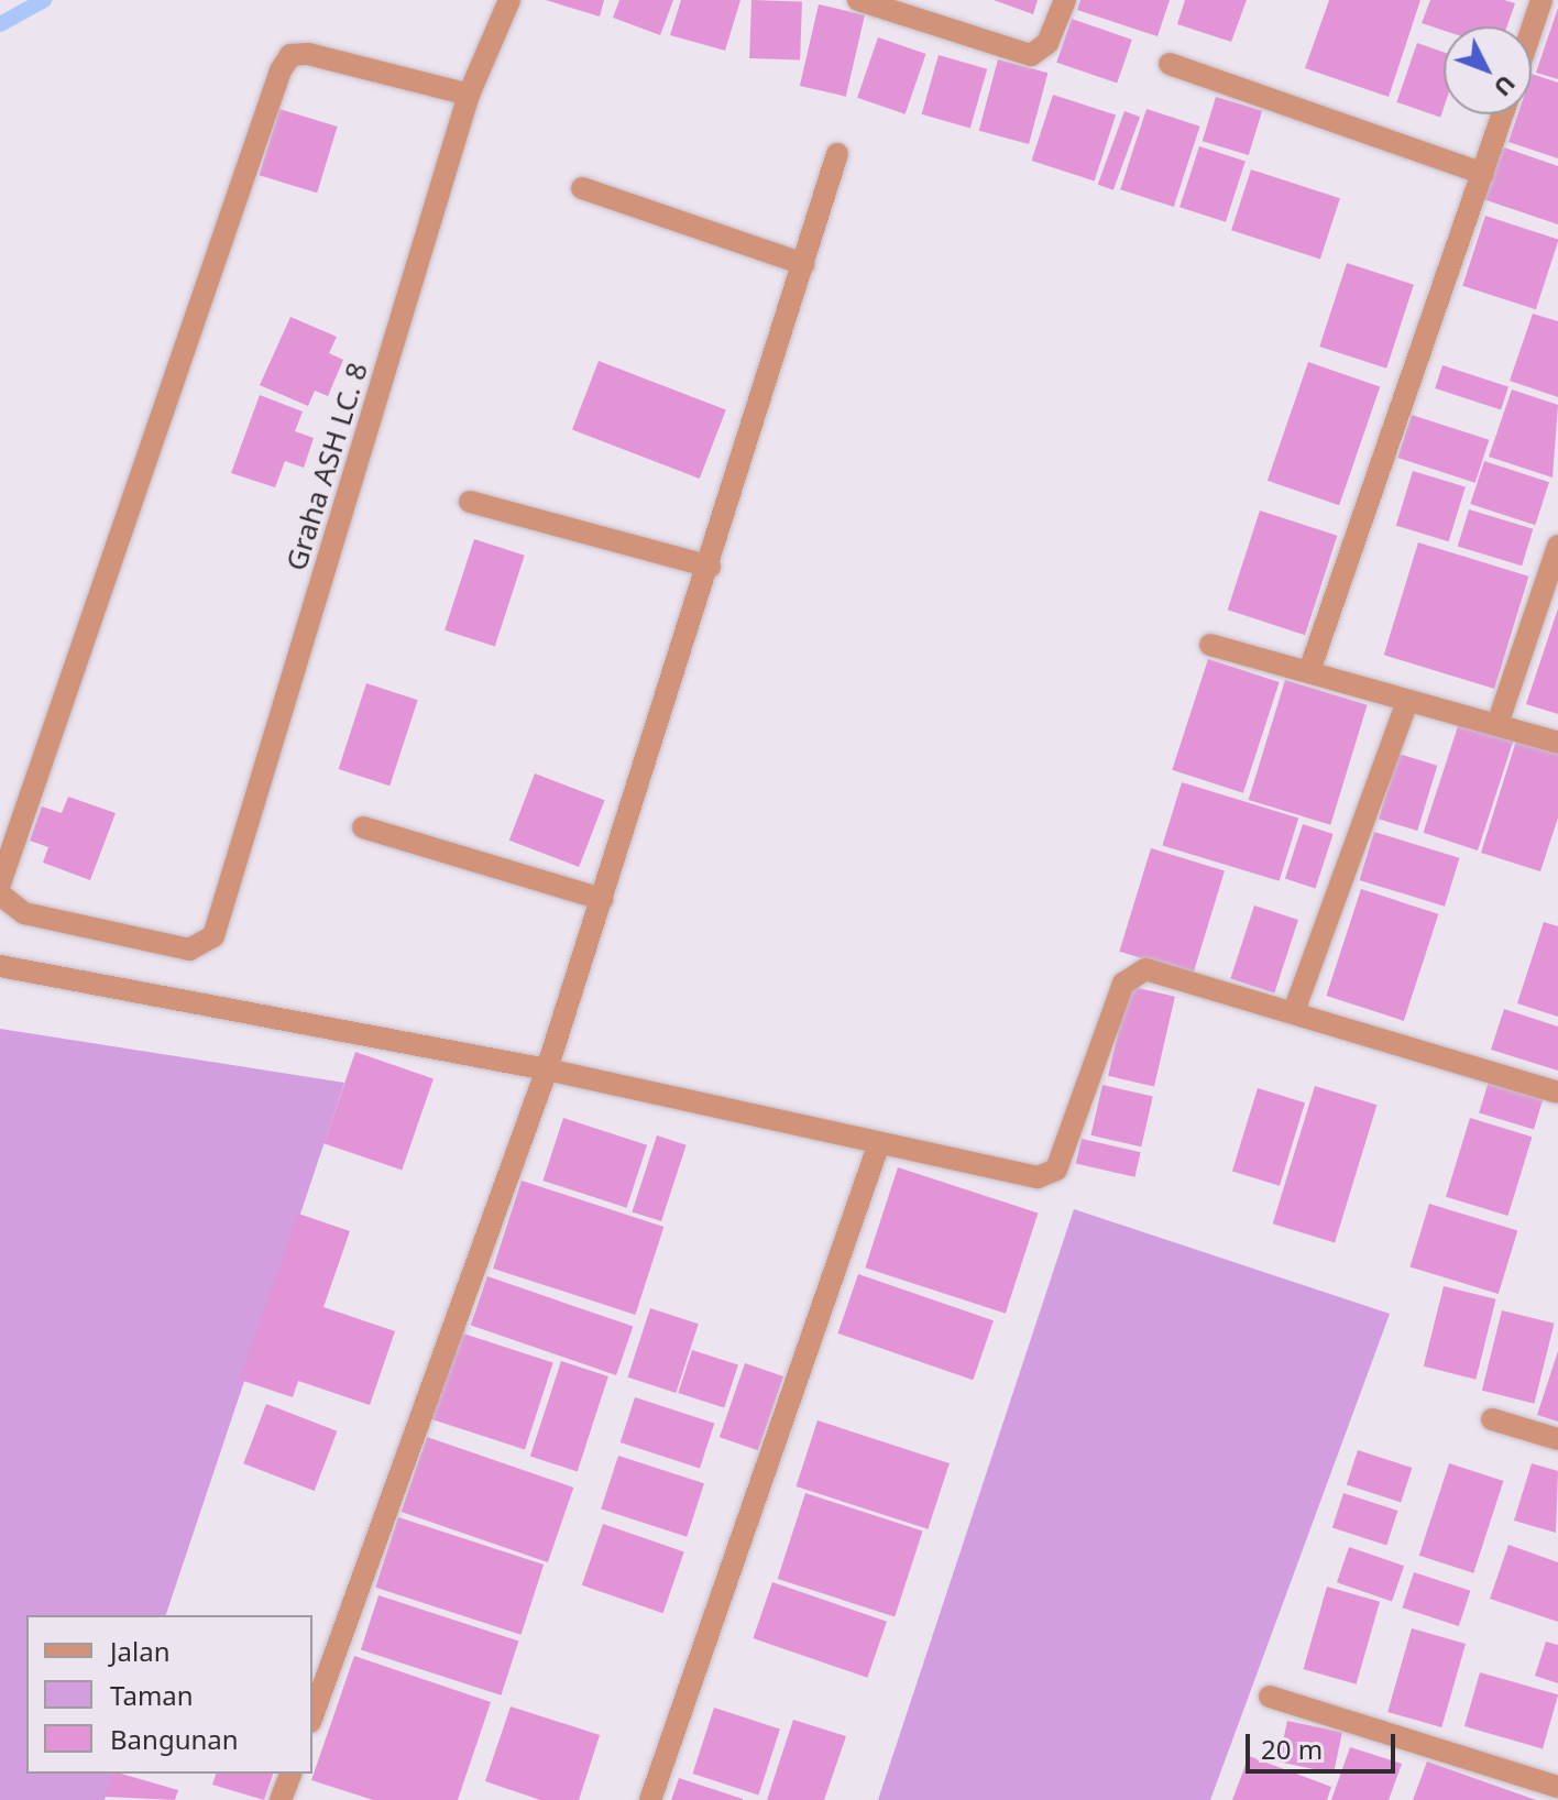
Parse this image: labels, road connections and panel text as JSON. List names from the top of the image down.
{
  "streets": {
    "street": ["Graha ASH LC. 8"]
  },
  "legend": ["Jalan", "Taman", "Bangunan"],
  "scale_bar": "20 m",
  "north": "bottom right"
}
